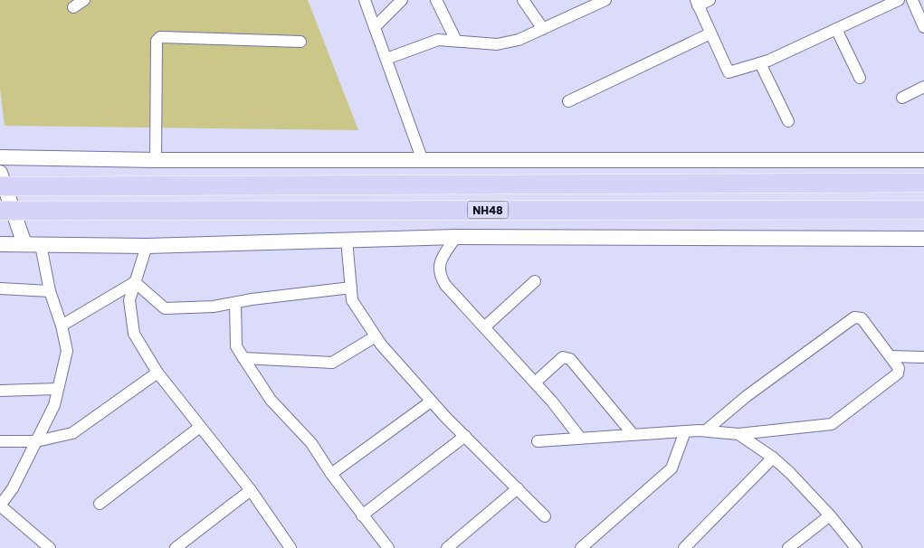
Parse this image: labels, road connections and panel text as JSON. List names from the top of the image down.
{
  "streets": {
    "highway": ["NH48"]
  }
}
